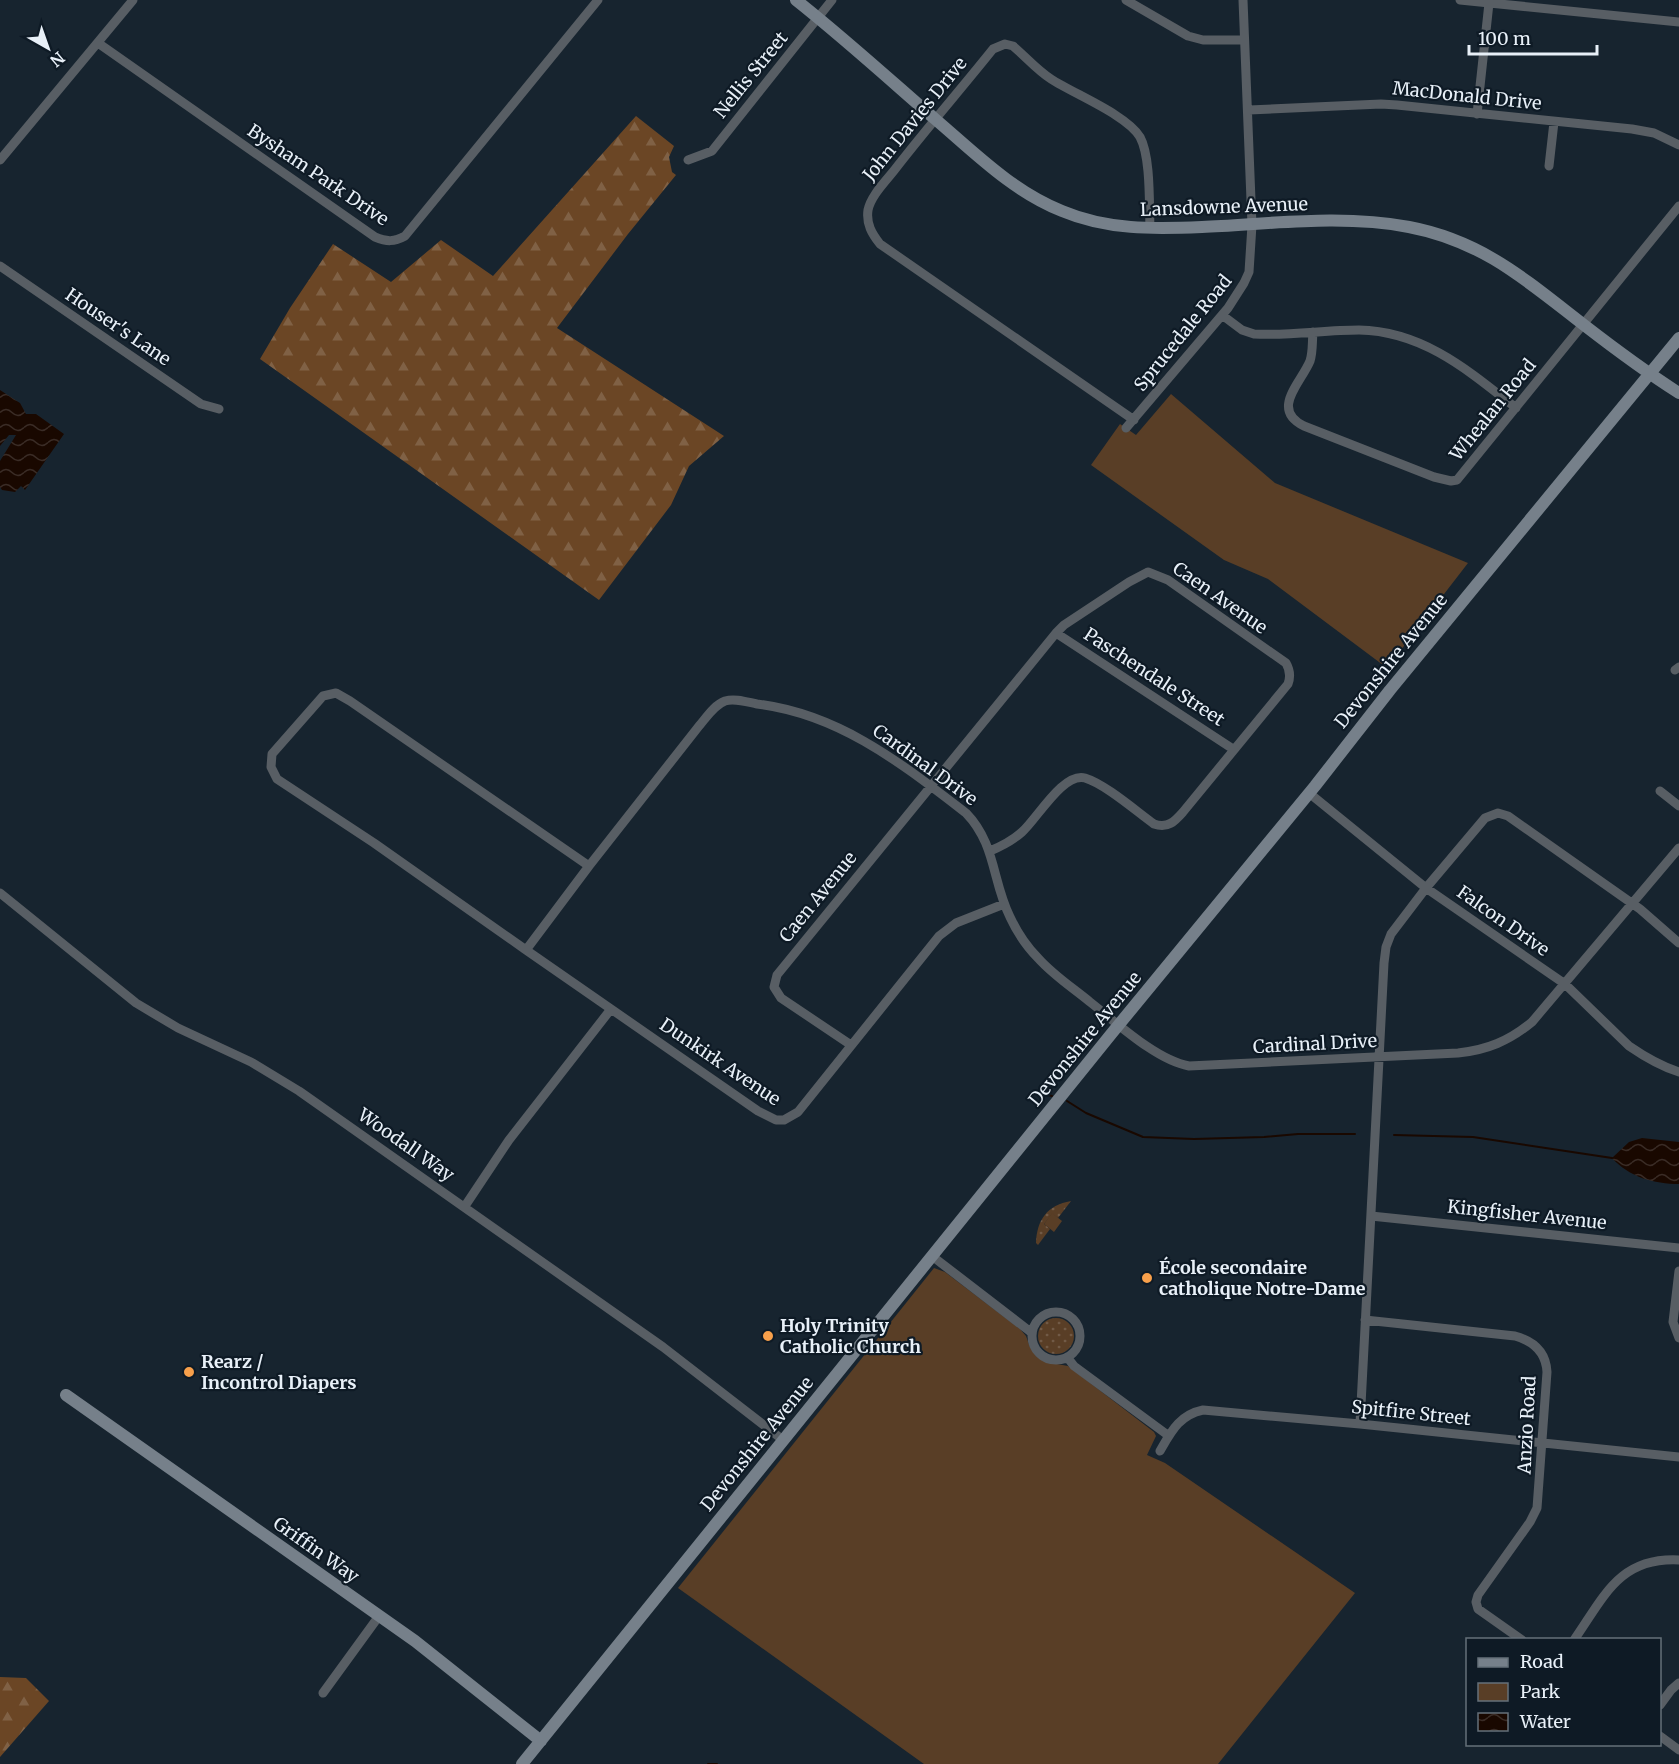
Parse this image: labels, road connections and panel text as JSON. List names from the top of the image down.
{
  "streets": {
    "main road": ["Lansdowne Avenue", "Devonshire Avenue", "Griffin Way"],
    "street": [
      "Nellis Street",
      "MacDonald Drive",
      "John Davies Drive",
      "Bysham Park Drive",
      "Houser's Lane",
      "Sprucedale Road",
      "Whealan Road",
      "Caen Avenue",
      "Paschendale Street",
      "Cardinal Drive",
      "Falcon Drive",
      "Dunkirk Avenue",
      "Woodall Way",
      "Kingfisher Avenue",
      "Spitfire Street",
      "Anzio Road"
    ]
  },
  "crossings": [
    ["Nellis Street", "Lansdowne Avenue"],
    ["MacDonald Drive", "Sprucedale Road"],
    ["John Davies Drive", "Lansdowne Avenue"],
    ["John Davies Drive", "Sprucedale Road"],
    ["Lansdowne Avenue", "Sprucedale Road"],
    ["Lansdowne Avenue", "Whealan Road"],
    ["Lansdowne Avenue", "Devonshire Avenue"],
    ["Caen Avenue", "Paschendale Street"],
    ["Caen Avenue", "Cardinal Drive"],
    ["Caen Avenue", "Dunkirk Avenue"],
    ["Devonshire Avenue", "Cardinal Drive"],
    ["Devonshire Avenue", "Falcon Drive"],
    ["Devonshire Avenue", "Woodall Way"],
    ["Devonshire Avenue", "Griffin Way"],
    ["Cardinal Drive", "Falcon Drive"],
    ["Cardinal Drive", "Dunkirk Avenue"],
    ["Spitfire Street", "Anzio Road"]
  ],
  "places": ["École secondaire catholique Notre-Dame", "Holy Trinity Catholic Church", "Rearz / Incontrol Diapers"],
  "legend": ["Road", "Park", "Water"],
  "scale_bar": "100 m",
  "north": "bottom right"
}
